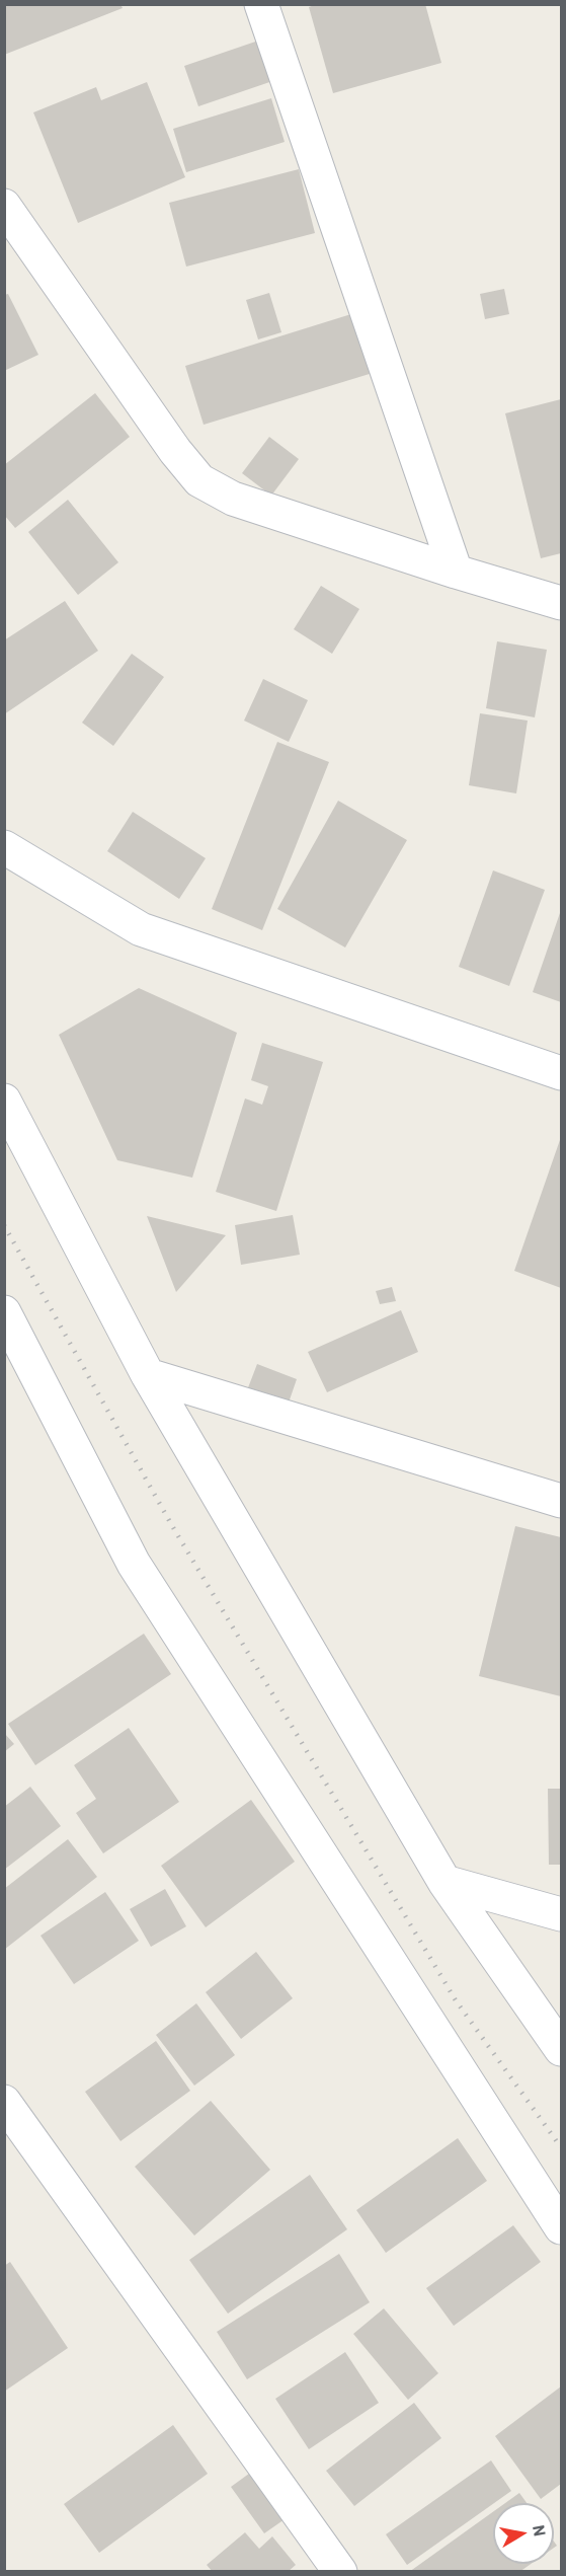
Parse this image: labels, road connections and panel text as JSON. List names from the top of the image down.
{
  "north": "right"
}
